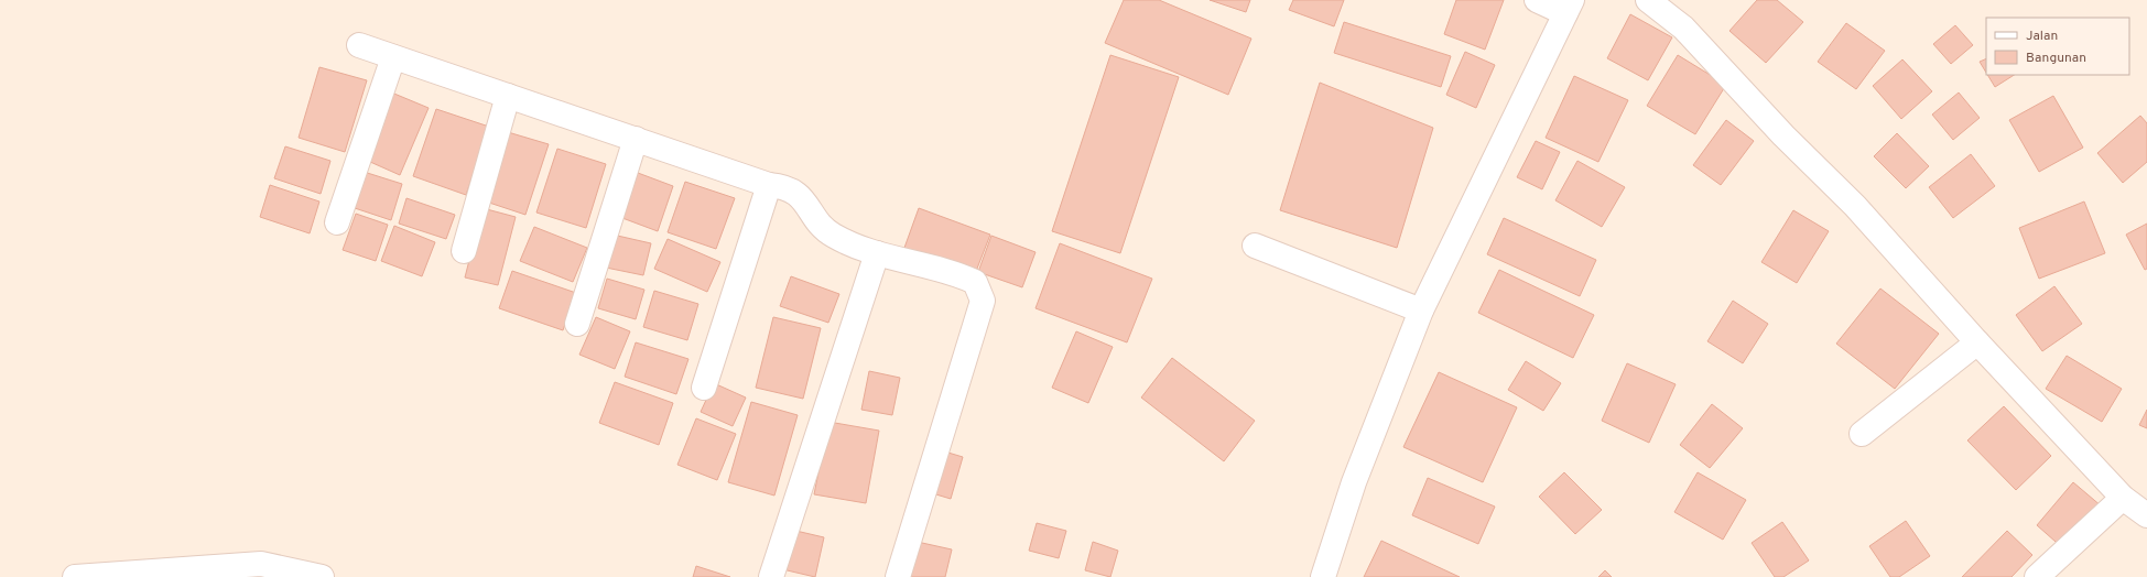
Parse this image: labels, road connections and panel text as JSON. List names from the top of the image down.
{
  "legend": ["Jalan", "Bangunan"]
}
